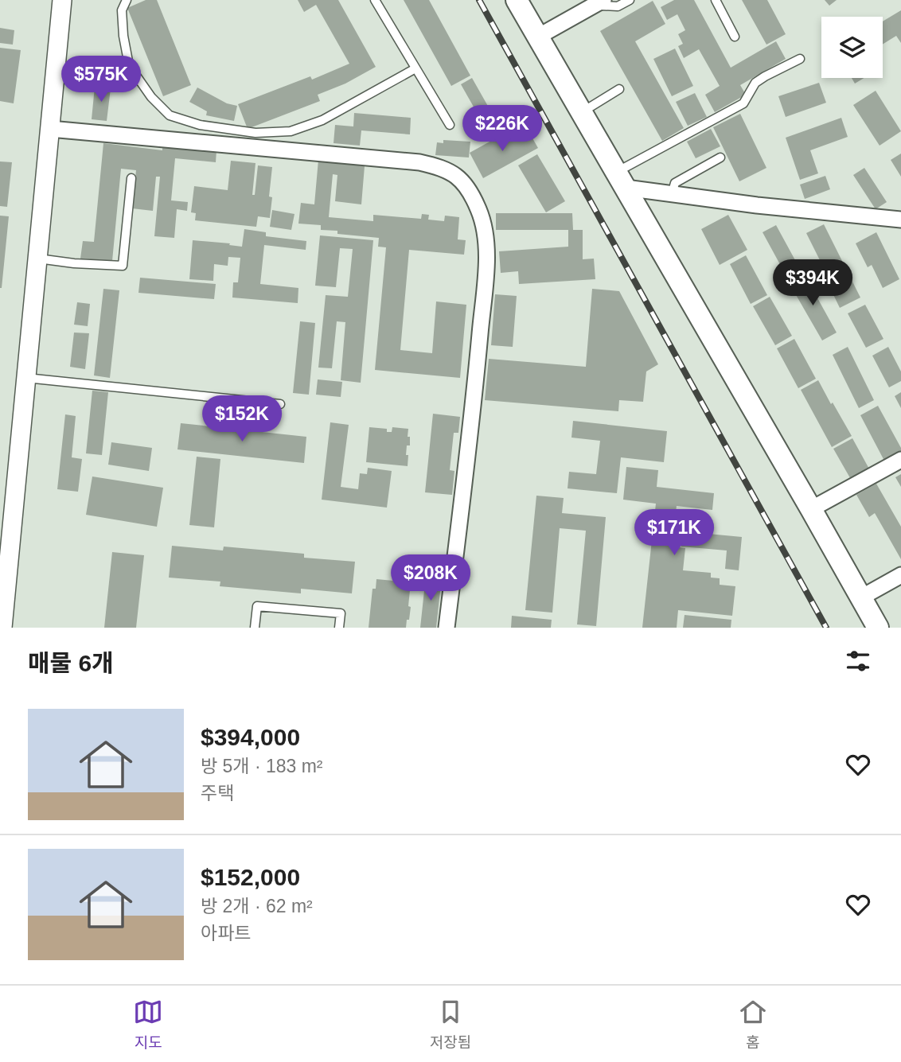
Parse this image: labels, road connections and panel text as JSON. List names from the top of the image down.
{
  "page": {
    "price": [
      "$575K",
      "$226K",
      "$394K",
      "$152K",
      "$171K",
      "$208K"
    ],
    "heading": "매물 6개",
    "list": [
      {
        "name": "$394,000",
        "note": "방 5개 · 183 m² · 주택"
      },
      {
        "name": "$152,000",
        "note": "방 2개 · 62 m² · 아파트"
      }
    ],
    "tabs": ["지도", "저장됨", "홈"]
  }
}
